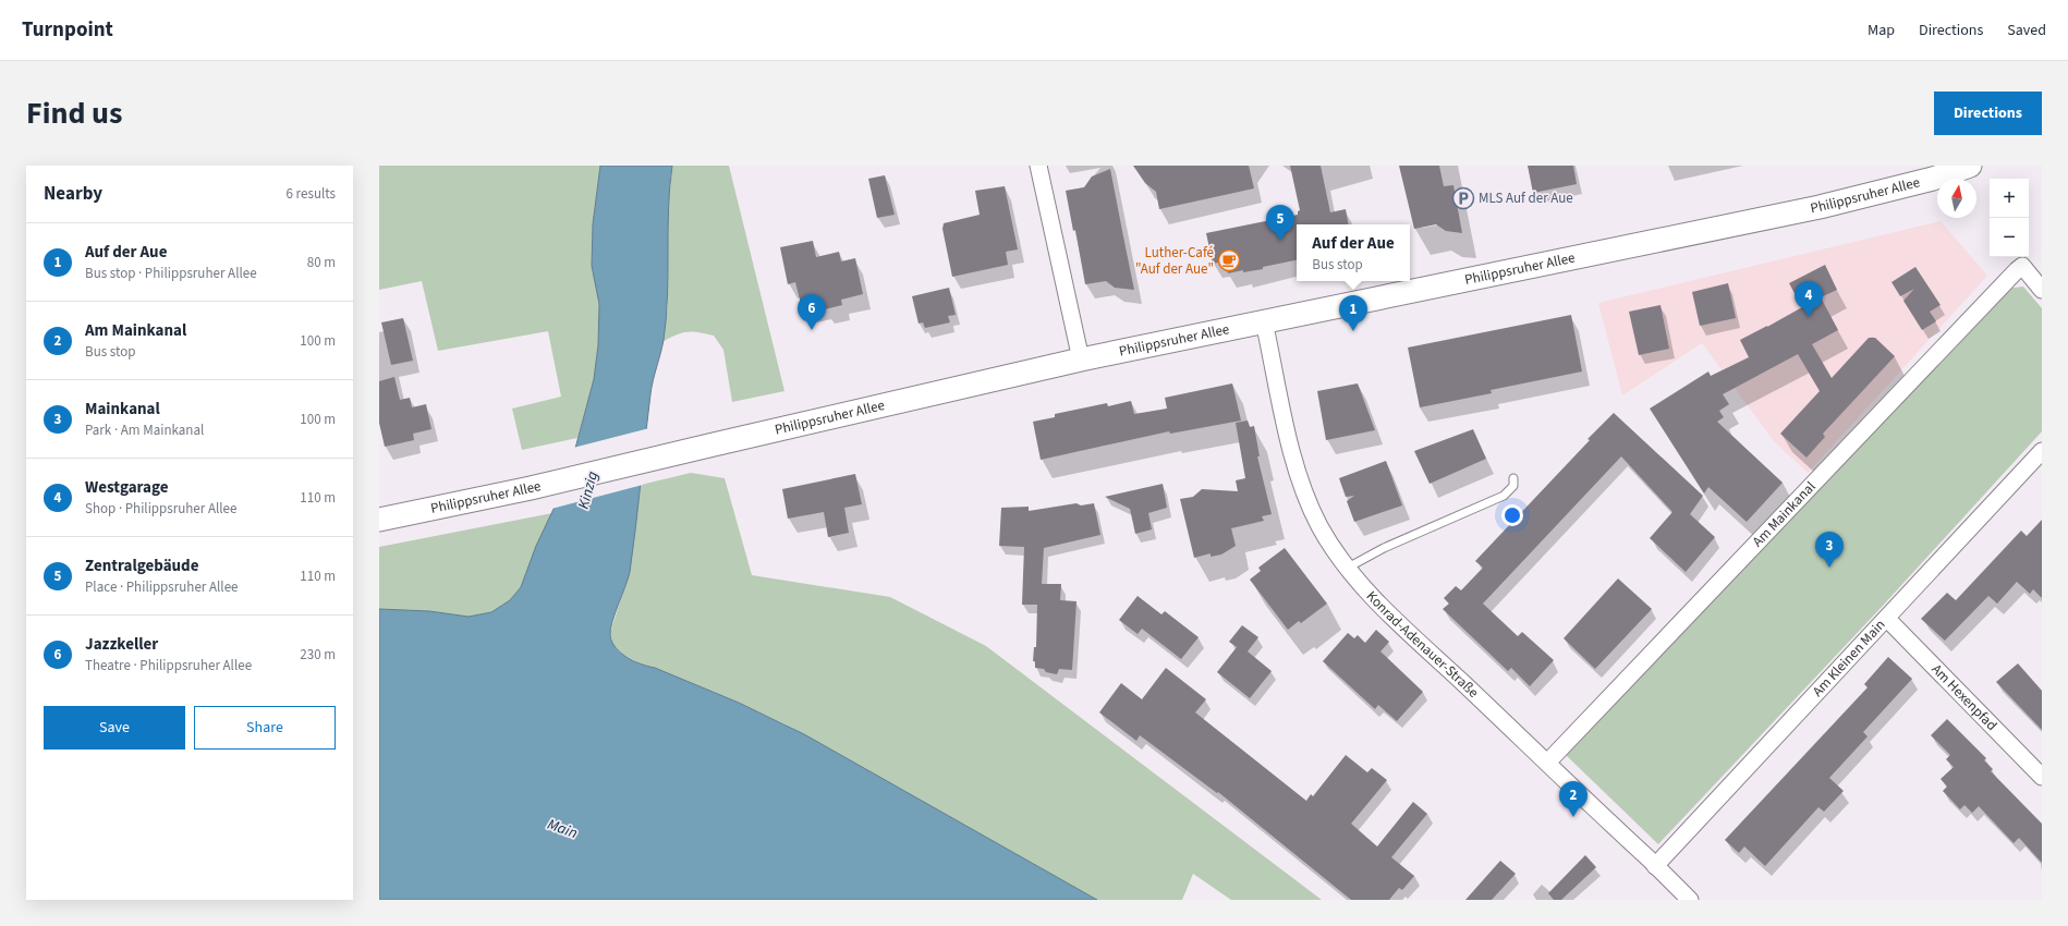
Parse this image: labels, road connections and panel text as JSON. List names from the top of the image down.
{
  "streets": {
    "main road": ["Philippsruher Allee"],
    "street": [
      "Am Mainkanal",
      "Konrad-Adenauer-Straße",
      "Am Kleinen Main",
      "Am Hexenpfad"
    ]
  },
  "crossings": [
    ["Philippsruher Allee", "Konrad-Adenauer-Straße"],
    ["Am Mainkanal", "Konrad-Adenauer-Straße"],
    ["Konrad-Adenauer-Straße", "Am Kleinen Main"],
    ["Am Kleinen Main", "Am Hexenpfad"]
  ],
  "water": ["Kinzig", "Main"],
  "places": {
    "parking": ["MLS Auf der Aue"],
    "cafe": ["Luther-Café \"Auf der Aue\""]
  },
  "north": "top",
  "page": {
    "header": "Turnpoint",
    "nav": ["Map", "Directions", "Saved"],
    "title": "Find us",
    "buttons": [
      "Directions",
      ["Save", "Share"]
    ],
    "heading": ["Nearby", "6 results"],
    "map_buttons": ["+", "−"],
    "pins": [
      "5",
      "4",
      "6",
      "1",
      "3",
      "2"
    ],
    "list": [
      {
        "mark": "1",
        "name": "Auf der Aue",
        "note": "Bus stop · Philippsruher Allee",
        "value": "80 m"
      },
      {
        "mark": "2",
        "name": "Am Mainkanal",
        "note": "Bus stop",
        "value": "100 m"
      },
      {
        "mark": "3",
        "name": "Mainkanal",
        "note": "Park · Am Mainkanal",
        "value": "100 m"
      },
      {
        "mark": "4",
        "name": "Westgarage",
        "note": "Shop · Philippsruher Allee",
        "value": "110 m"
      },
      {
        "mark": "5",
        "name": "Zentralgebäude",
        "note": "Place · Philippsruher Allee",
        "value": "110 m"
      },
      {
        "mark": "6",
        "name": "Jazzkeller",
        "note": "Theatre · Philippsruher Allee",
        "value": "230 m"
      }
    ],
    "popup": ["Auf der Aue", "Bus stop"]
  }
}
